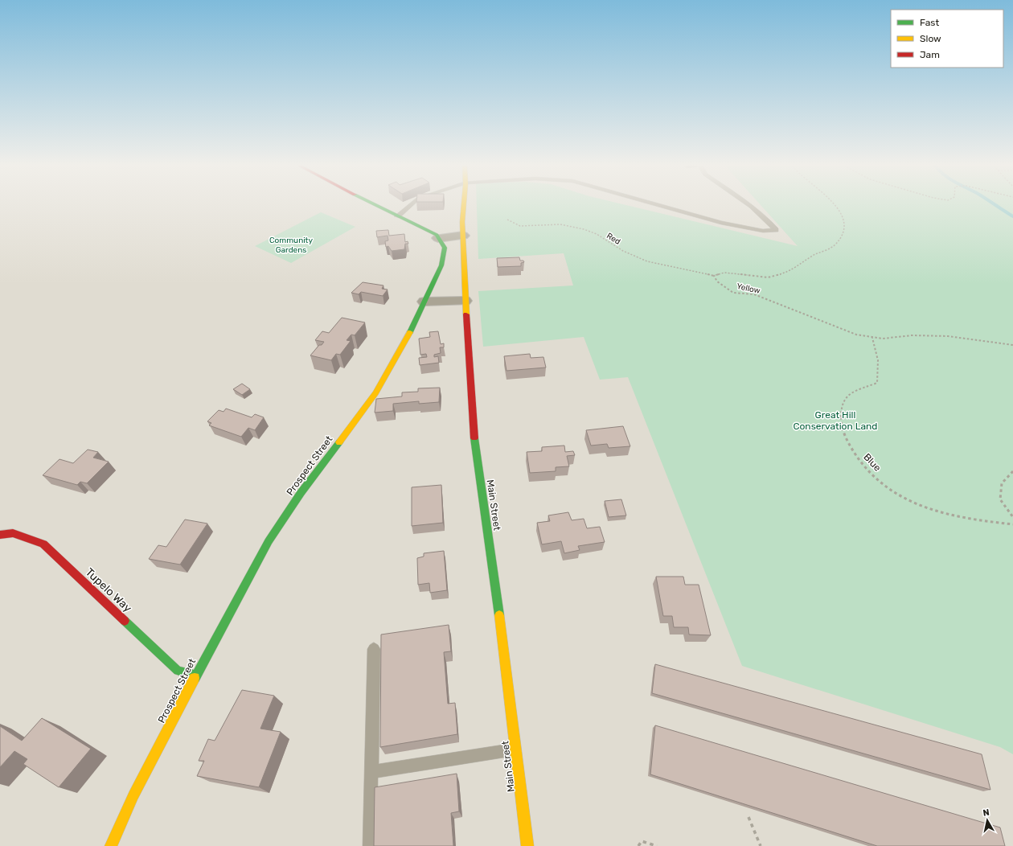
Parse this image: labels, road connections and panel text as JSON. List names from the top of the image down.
{
  "streets": {
    "street": ["Prospect Street", "Main Street", "Tupelo Way"],
    "path": ["Red", "Yellow", "Blue"]
  },
  "crossings": [
    ["Red", "Yellow"],
    ["Yellow", "Blue"],
    ["Prospect Street", "Tupelo Way"]
  ],
  "parks": ["Community Gardens", "Great Hill Conservation Land"],
  "legend": ["Fast", "Slow", "Jam"],
  "north": "top"
}
